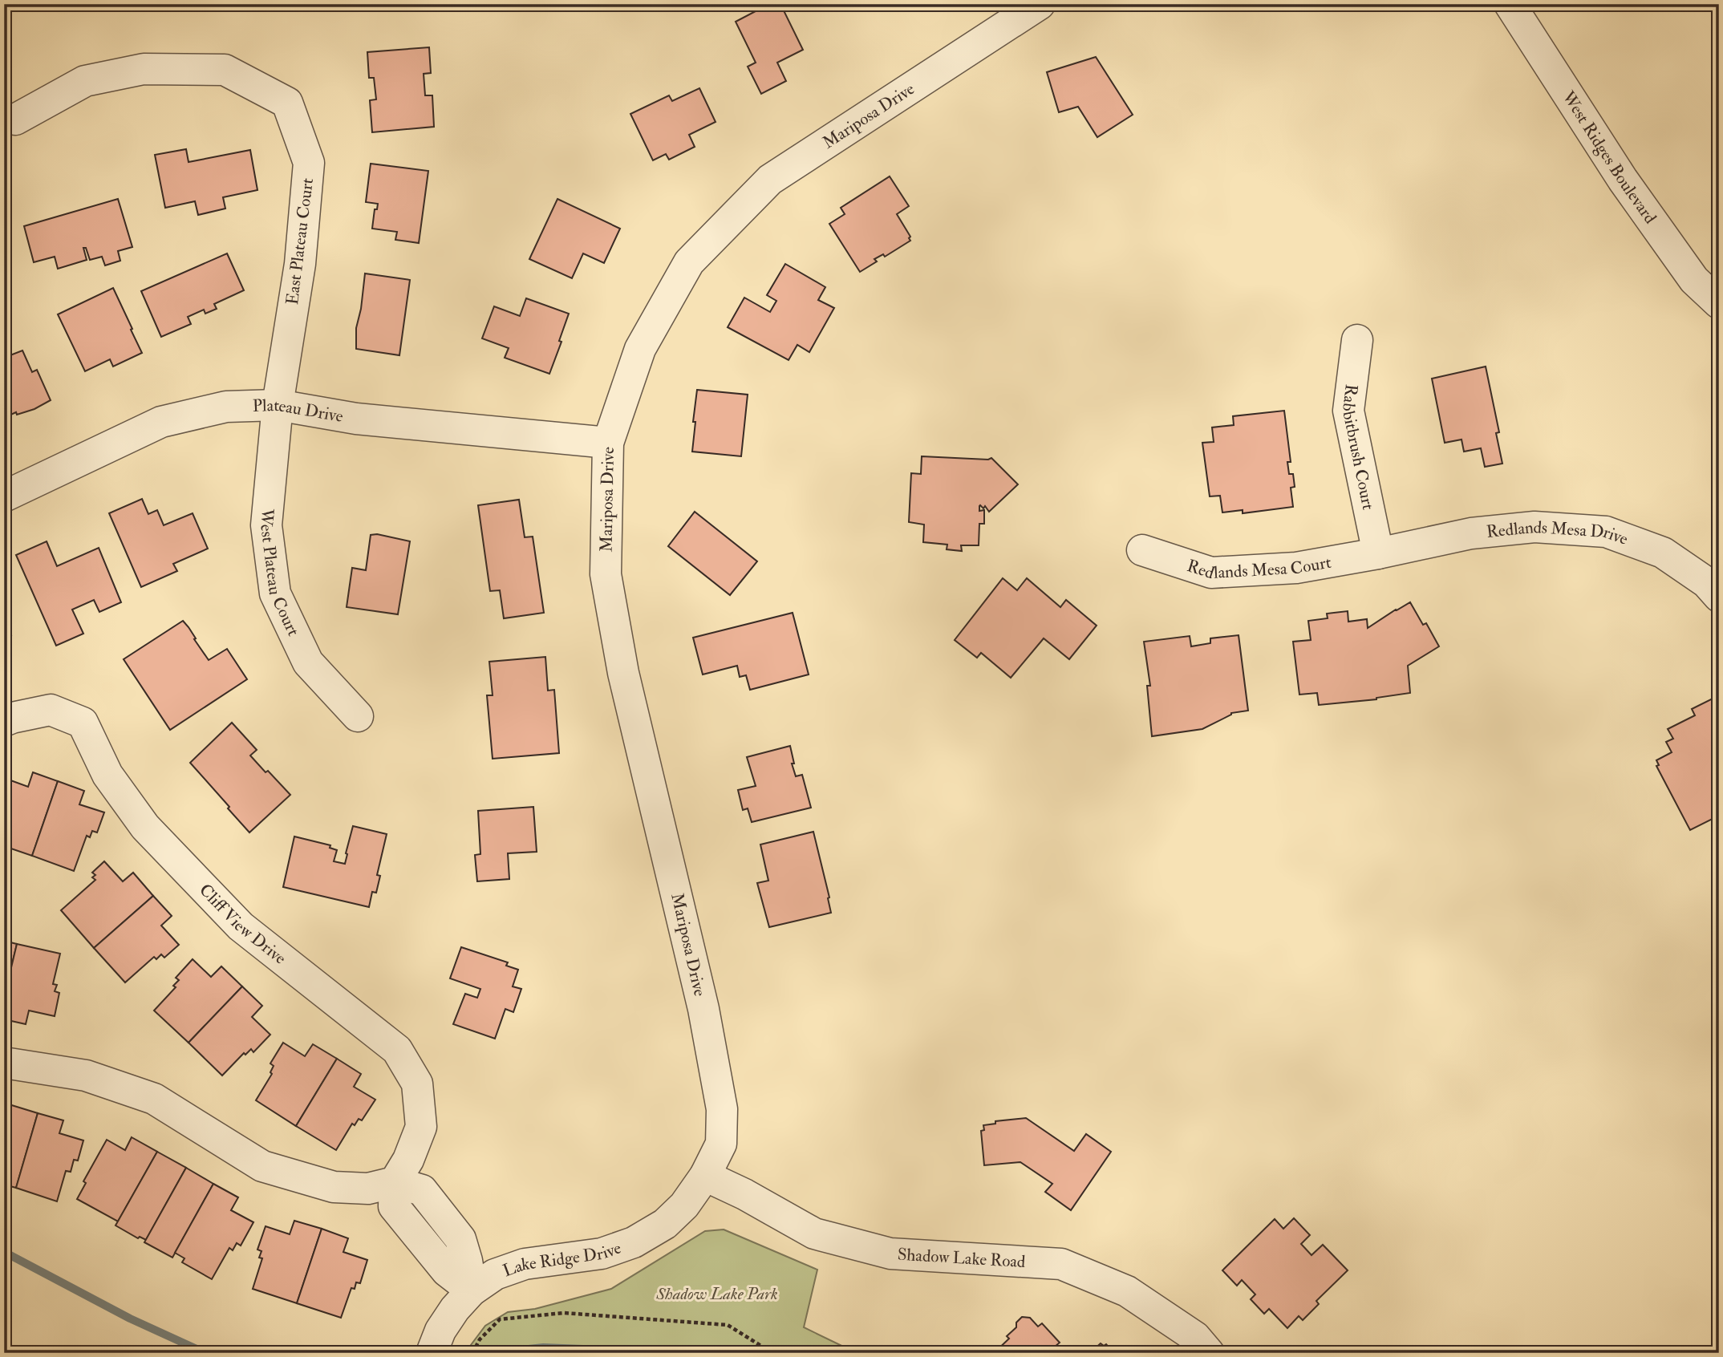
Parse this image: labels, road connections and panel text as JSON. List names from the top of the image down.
{
  "streets": {
    "street": [
      "Mariposa Drive",
      "West Ridges Boulevard",
      "East Plateau Court",
      "Plateau Drive",
      "Rabbitbrush Court",
      "Redlands Mesa Drive",
      "Redlands Mesa Court",
      "West Plateau Court",
      "Cliff View Drive",
      "Shadow Lake Road",
      "Lake Ridge Drive"
    ]
  },
  "crossings": [
    ["Mariposa Drive", "Plateau Drive"],
    ["Mariposa Drive", "Shadow Lake Road"],
    ["Mariposa Drive", "Lake Ridge Drive"],
    ["East Plateau Court", "Plateau Drive"],
    ["East Plateau Court", "West Plateau Court"],
    ["Plateau Drive", "West Plateau Court"],
    ["Rabbitbrush Court", "Redlands Mesa Drive"],
    ["Rabbitbrush Court", "Redlands Mesa Court"],
    ["Redlands Mesa Drive", "Redlands Mesa Court"],
    ["Shadow Lake Road", "Lake Ridge Drive"]
  ],
  "parks": ["Shadow Lake Park"]
}
